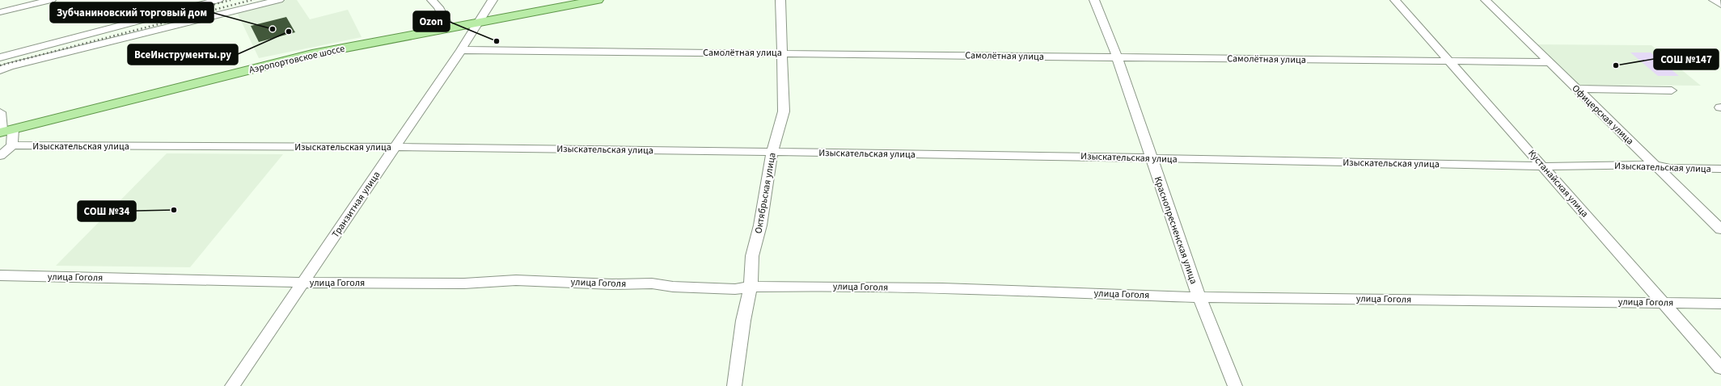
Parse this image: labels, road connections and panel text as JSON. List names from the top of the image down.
{
  "streets": {
    "main road": ["Аэропортовское шоссе"],
    "street": [
      "Самолётная улица",
      "Офицерская улица",
      "Изыскательская улица",
      "Кустанайская улица",
      "Октябрьская улица",
      "Транзитная улица",
      "Краснопресненская улица",
      "улица Гоголя"
    ]
  },
  "crossings": [
    ["Самолётная улица", "Офицерская улица"],
    ["Самолётная улица", "Кустанайская улица"],
    ["Самолётная улица", "Октябрьская улица"],
    ["Самолётная улица", "Транзитная улица"],
    ["Самолётная улица", "Краснопресненская улица"],
    ["Аэропортовское шоссе", "Транзитная улица"],
    ["Офицерская улица", "Изыскательская улица"],
    ["Изыскательская улица", "Кустанайская улица"],
    ["Изыскательская улица", "Октябрьская улица"],
    ["Изыскательская улица", "Транзитная улица"],
    ["Изыскательская улица", "Краснопресненская улица"],
    ["Кустанайская улица", "улица Гоголя"],
    ["Октябрьская улица", "улица Гоголя"],
    ["Транзитная улица", "улица Гоголя"],
    ["Краснопресненская улица", "улица Гоголя"]
  ],
  "places": [
    "Зубчаниновский торговый дом",
    "ВсеИнструменты.ру",
    "Ozon",
    "СОШ №147",
    "СОШ №34"
  ]
}
